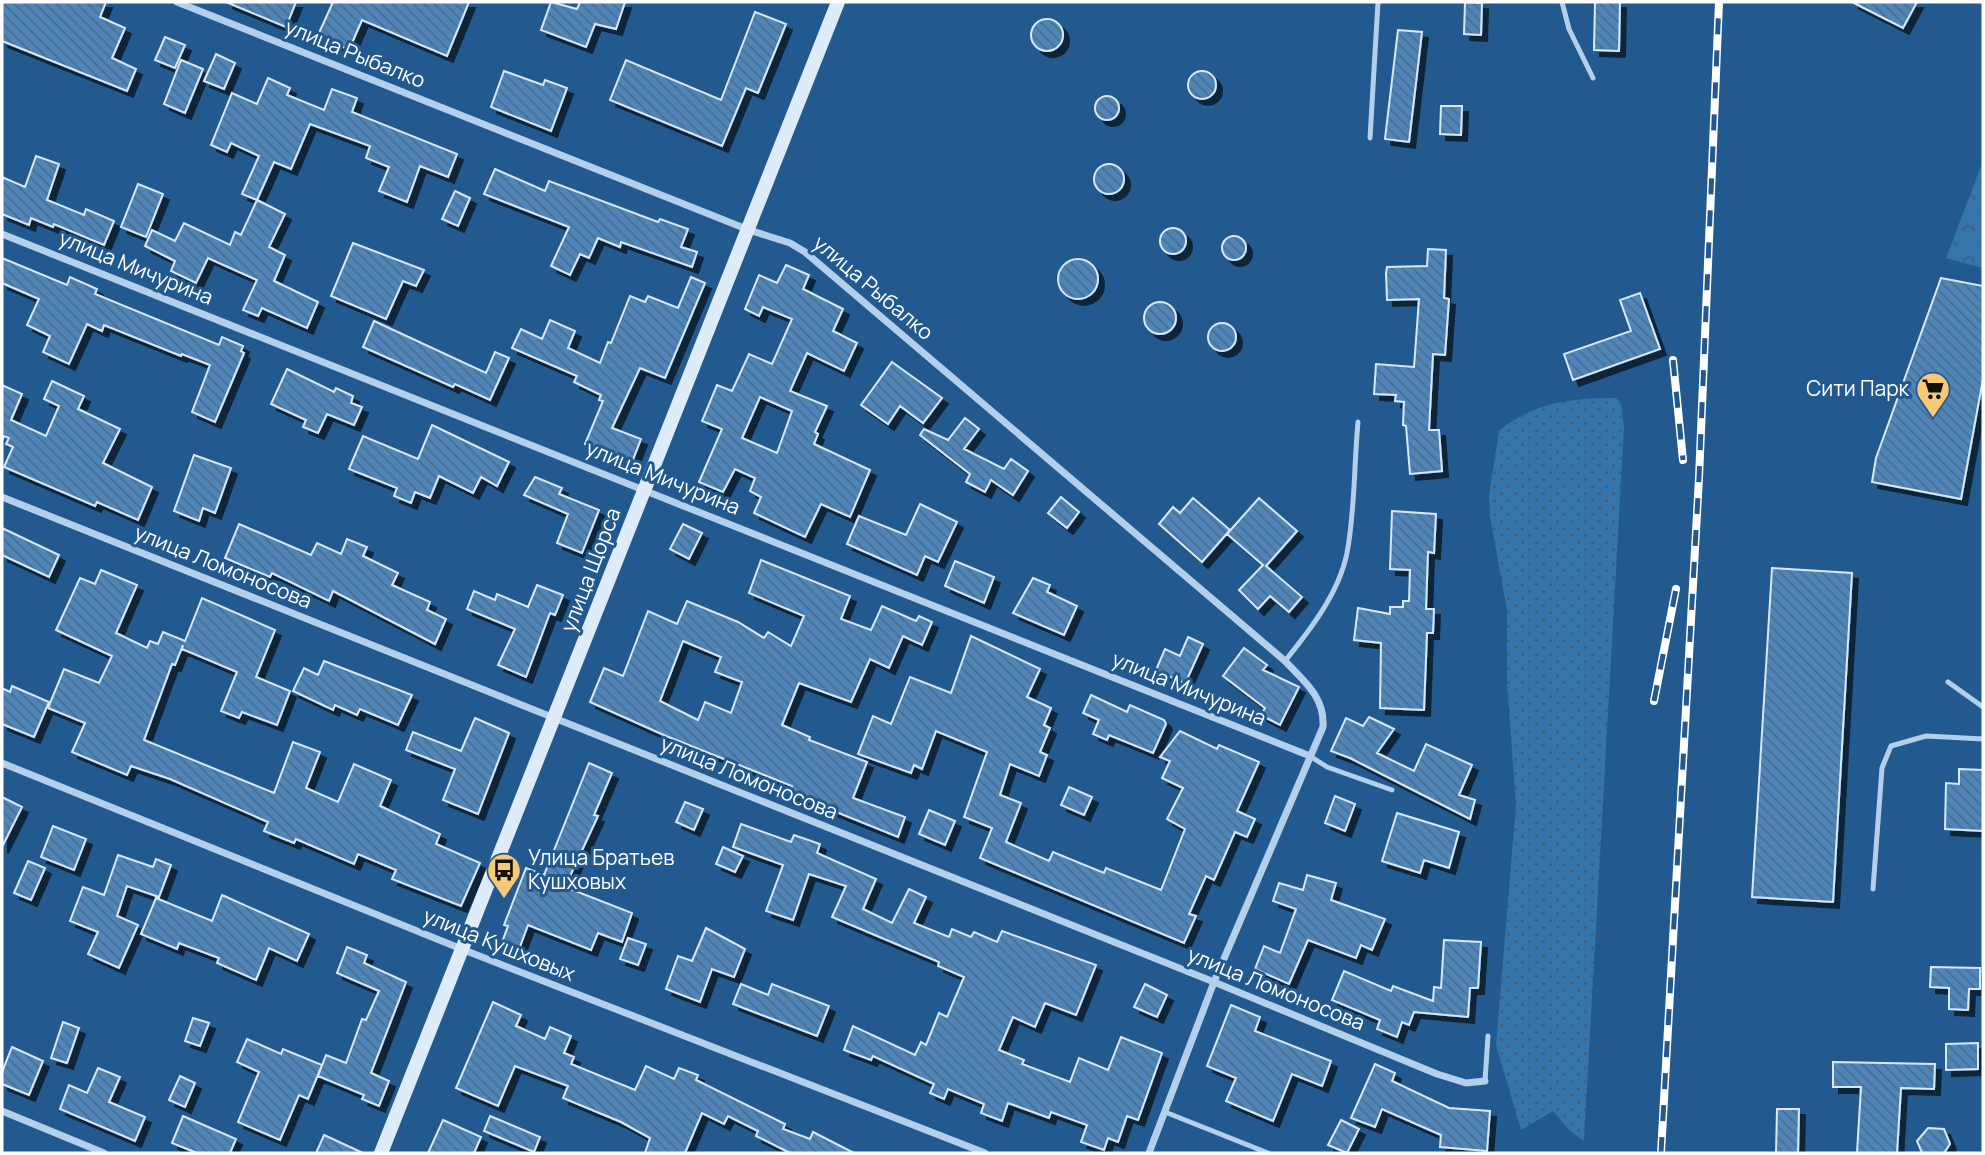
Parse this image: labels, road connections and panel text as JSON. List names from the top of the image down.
{
  "streets": {
    "street": [
      "улица Рыбалко",
      "улица Мичурина",
      "улица Ломоносова",
      "улица Щорса",
      "улица Кушховых"
    ]
  },
  "crossings": [
    ["улица Рыбалко", "улица Мичурина"],
    ["улица Рыбалко", "улица Ломоносова"],
    ["улица Рыбалко", "улица Щорса"],
    ["улица Мичурина", "улица Щорса"],
    ["улица Ломоносова", "улица Щорса"],
    ["улица Щорса", "улица Кушховых"]
  ],
  "places": {
    "supermarket": ["Сити Парк"],
    "bus stop": ["Улица Братьев Кушховых"]
  }
}
